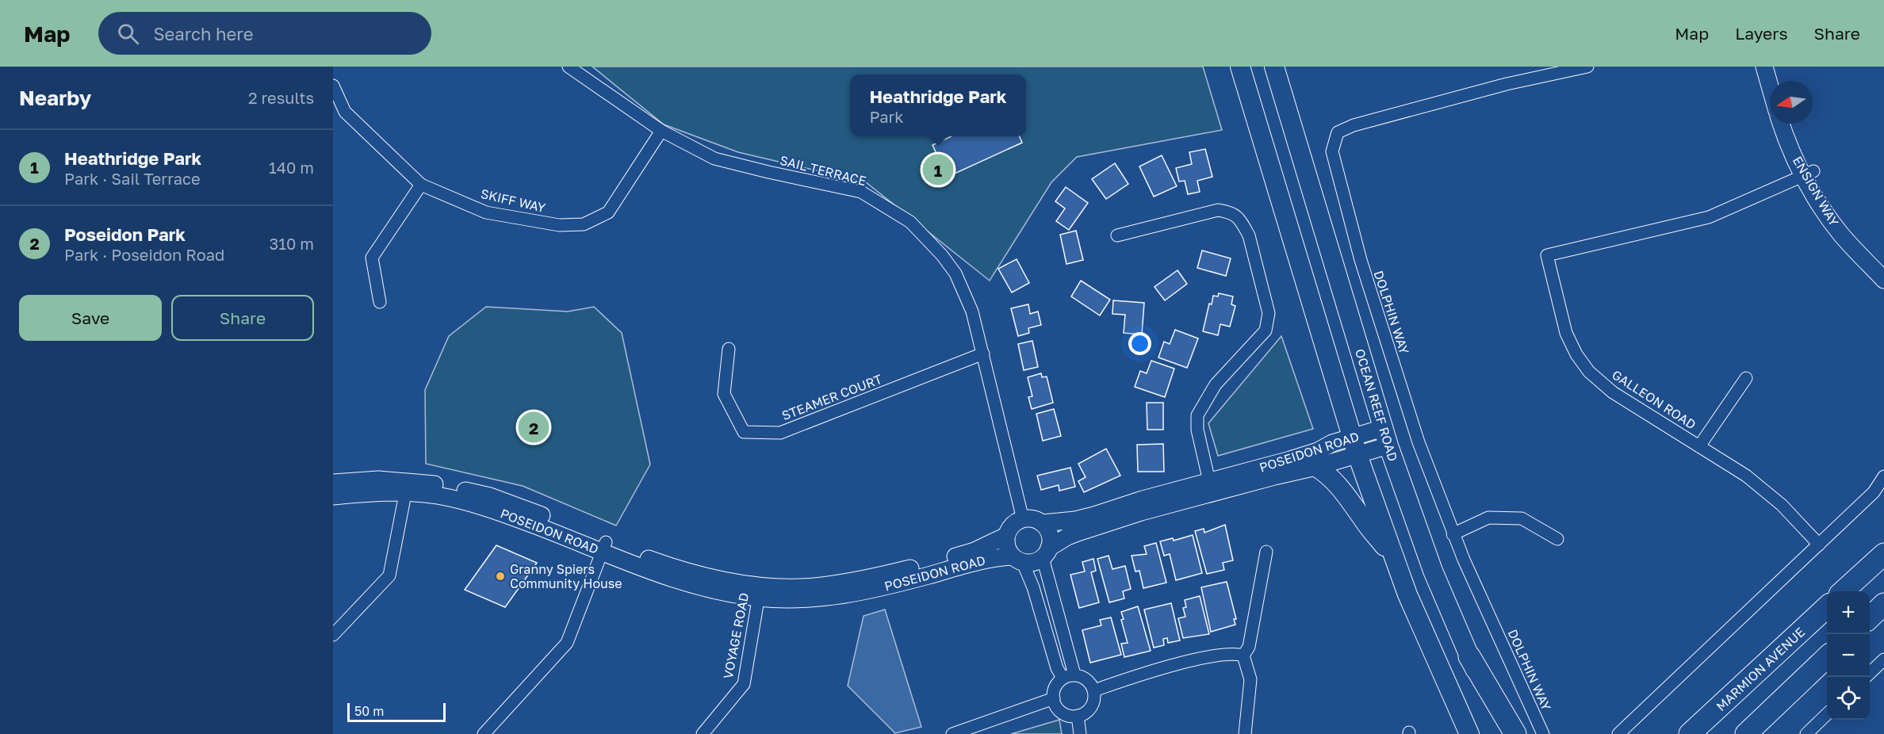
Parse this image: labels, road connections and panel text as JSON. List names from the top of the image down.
{
  "streets": {
    "highway": ["MARMION AVENUE"],
    "main road": ["OCEAN REEF ROAD"],
    "street": [
      "SAIL TERRACE",
      "ENSIGN WAY",
      "SKIFF WAY",
      "DOLPHIN WAY",
      "STEAMER COURT",
      "GALLEON ROAD",
      "POSEIDON ROAD",
      "VOYAGE ROAD"
    ]
  },
  "crossings": [
    ["SAIL TERRACE", "SKIFF WAY"],
    ["SAIL TERRACE", "STEAMER COURT"],
    ["SAIL TERRACE", "POSEIDON ROAD"],
    ["ENSIGN WAY", "GALLEON ROAD"],
    ["OCEAN REEF ROAD", "POSEIDON ROAD"],
    ["POSEIDON ROAD", "VOYAGE ROAD"]
  ],
  "places": ["Granny Spiers Community House"],
  "scale_bar": "50 m",
  "north": "left",
  "page": {
    "header": "Map",
    "search": "Search here",
    "nav": ["Map", "Layers", "Share"],
    "heading": ["Nearby", "2 results"],
    "popup": ["Heathridge Park", "Park"],
    "list": [
      {
        "mark": "1",
        "name": "Heathridge Park",
        "note": "Park · Sail Terrace",
        "value": "140 m"
      },
      {
        "mark": "2",
        "name": "Poseidon Park",
        "note": "Park · Poseidon Road",
        "value": "310 m"
      }
    ],
    "pins": ["1", "2"],
    "buttons": ["Save", "Share"],
    "map_buttons": ["+", "−"],
    "scale": "50 m"
  }
}
